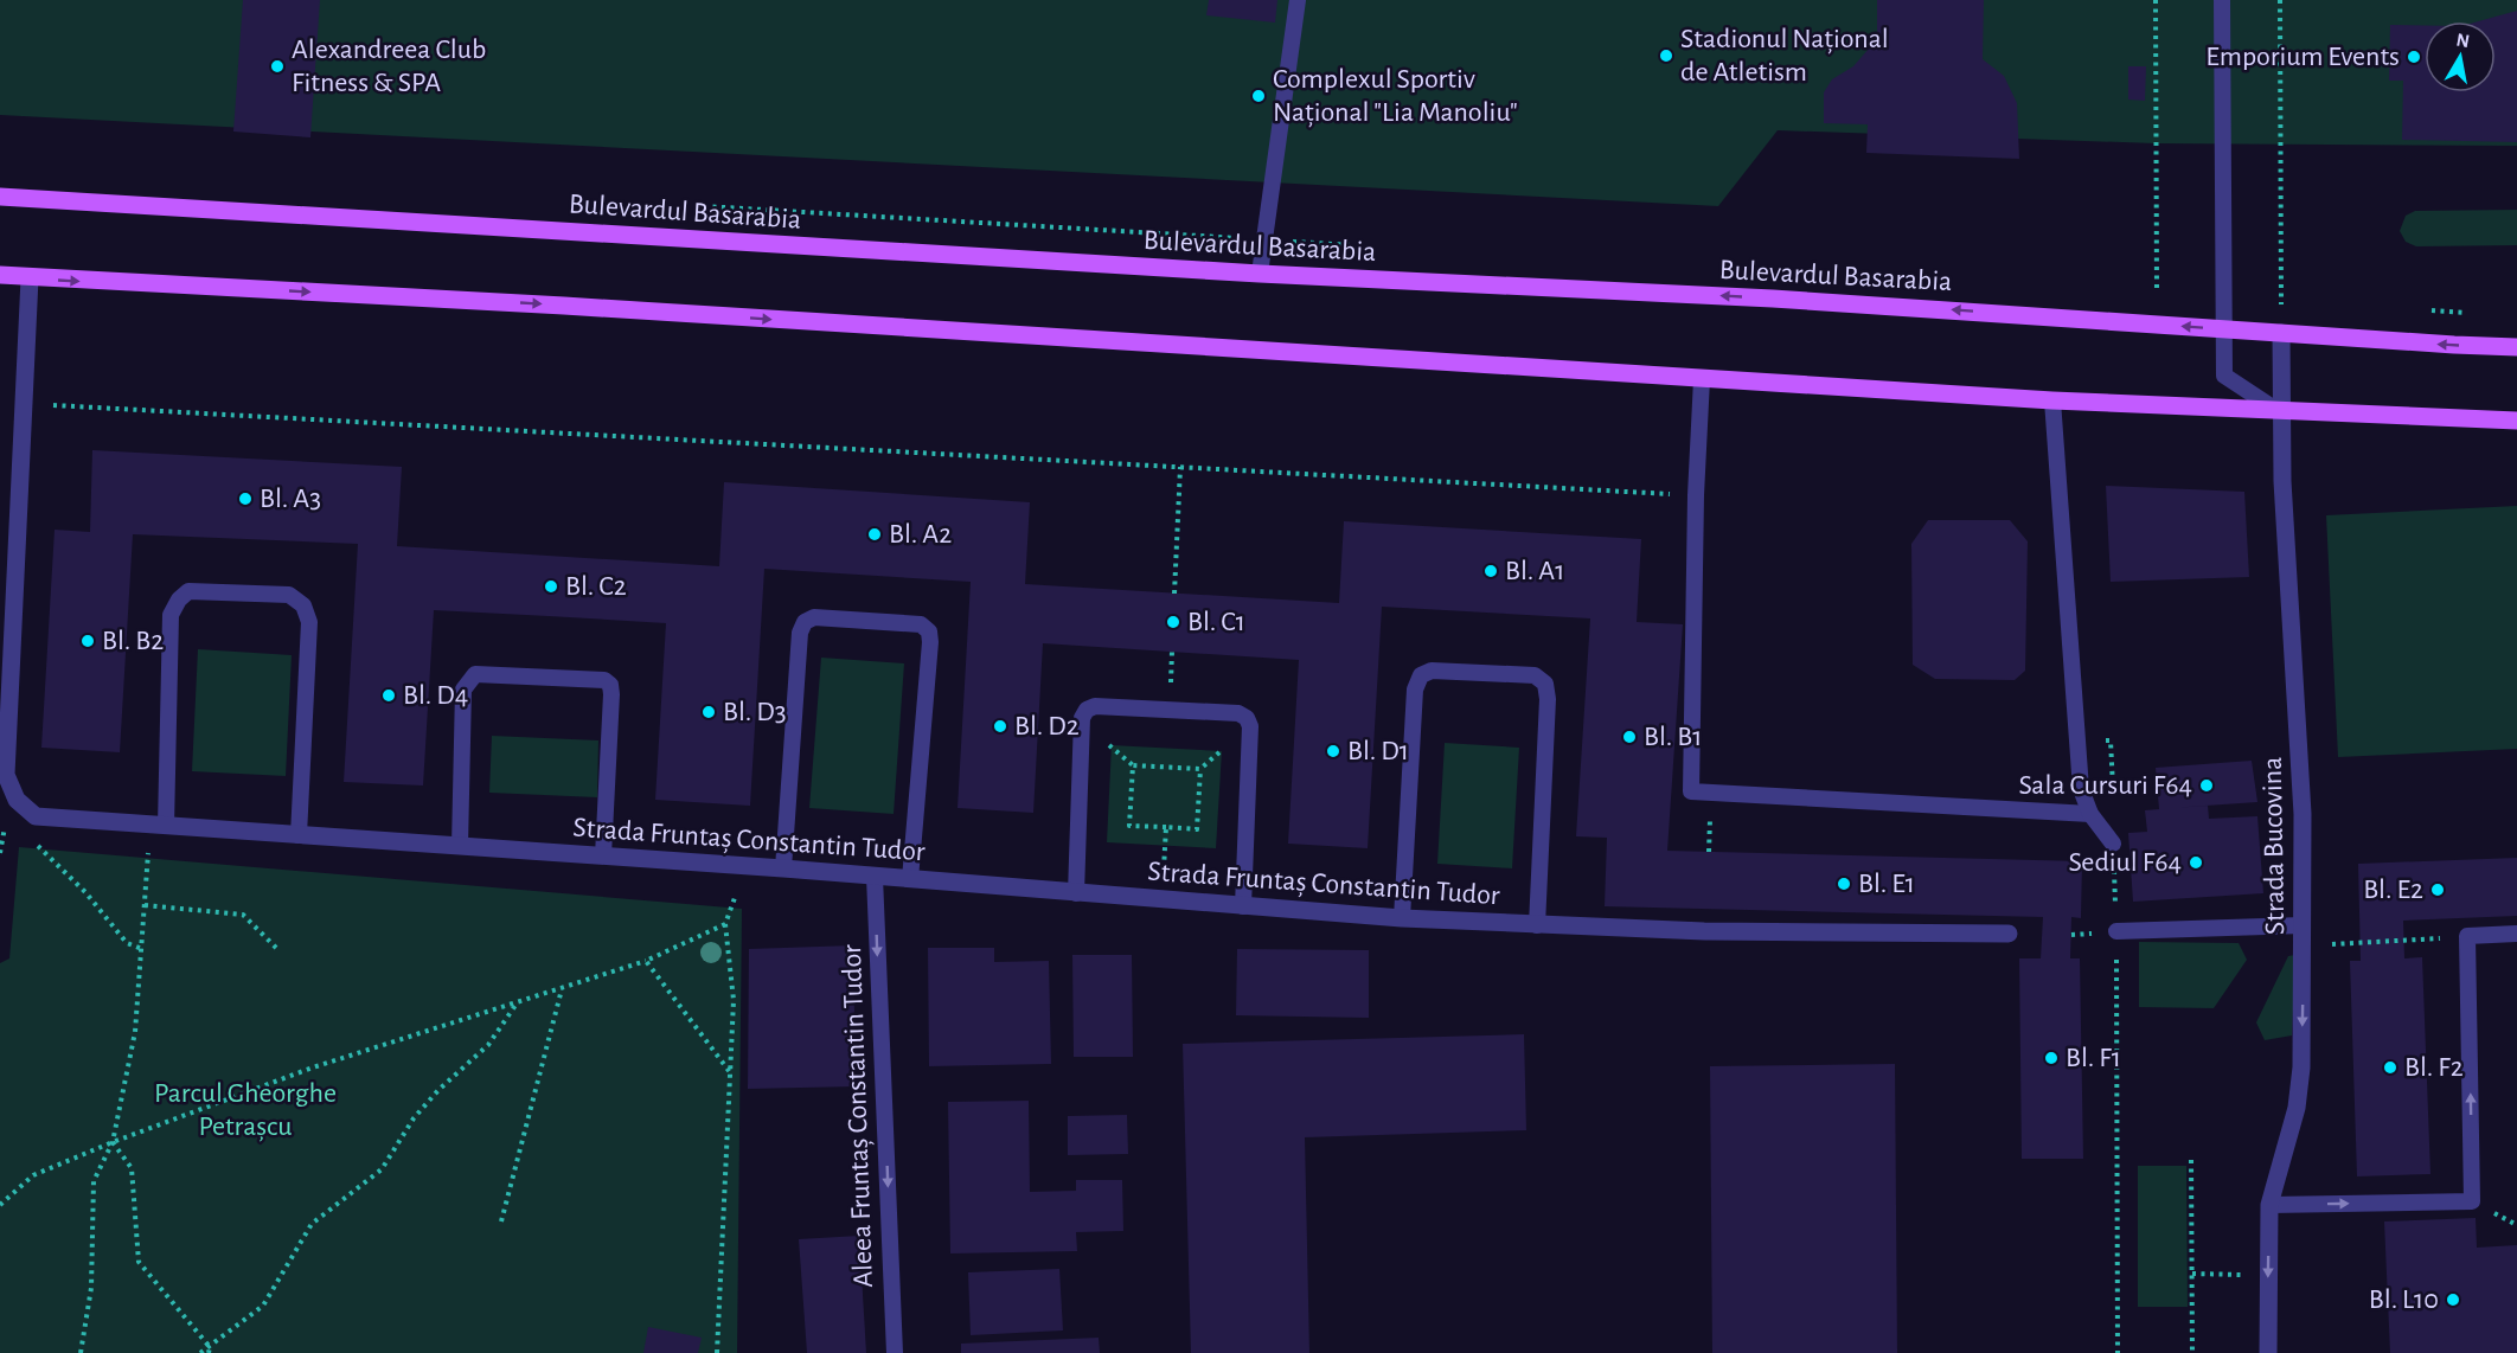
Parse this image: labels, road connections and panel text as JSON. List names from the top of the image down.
{
  "streets": {
    "main road": ["Bulevardul Basarabia"],
    "street": ["Strada Fruntaș Constantin Tudor", "Strada Bucovina"],
    "lane": ["Aleea Fruntaș Constantin Tudor"]
  },
  "crossings": [
    ["Bulevardul Basarabia", "Strada Bucovina"],
    ["Strada Fruntaș Constantin Tudor", "Aleea Fruntaș Constantin Tudor"]
  ],
  "one_way": ["Aleea Fruntaș Constantin Tudor"],
  "parks": ["Parcul Gheorghe Petrașcu"],
  "places": [
    "Stadionul Național de Atletism",
    "Emporium Events",
    "Alexandreea Club Fitness & SPA",
    "Complexul Sportiv Național \"Lia Manoliu\"",
    "Bl. A3",
    "Bl. A2",
    "Bl. A1",
    "Bl. C2",
    "Bl. C1",
    "Bl. B2",
    "Bl. D4",
    "Bl. D3",
    "Bl. D2",
    "Bl. B1",
    "Bl. D1",
    "Sala Cursuri F64",
    "Sediul F64",
    "Bl. E1",
    "Bl. E2",
    "Bl. F1",
    "Bl. F2",
    "Bl. L10"
  ],
  "north": "top"
}
